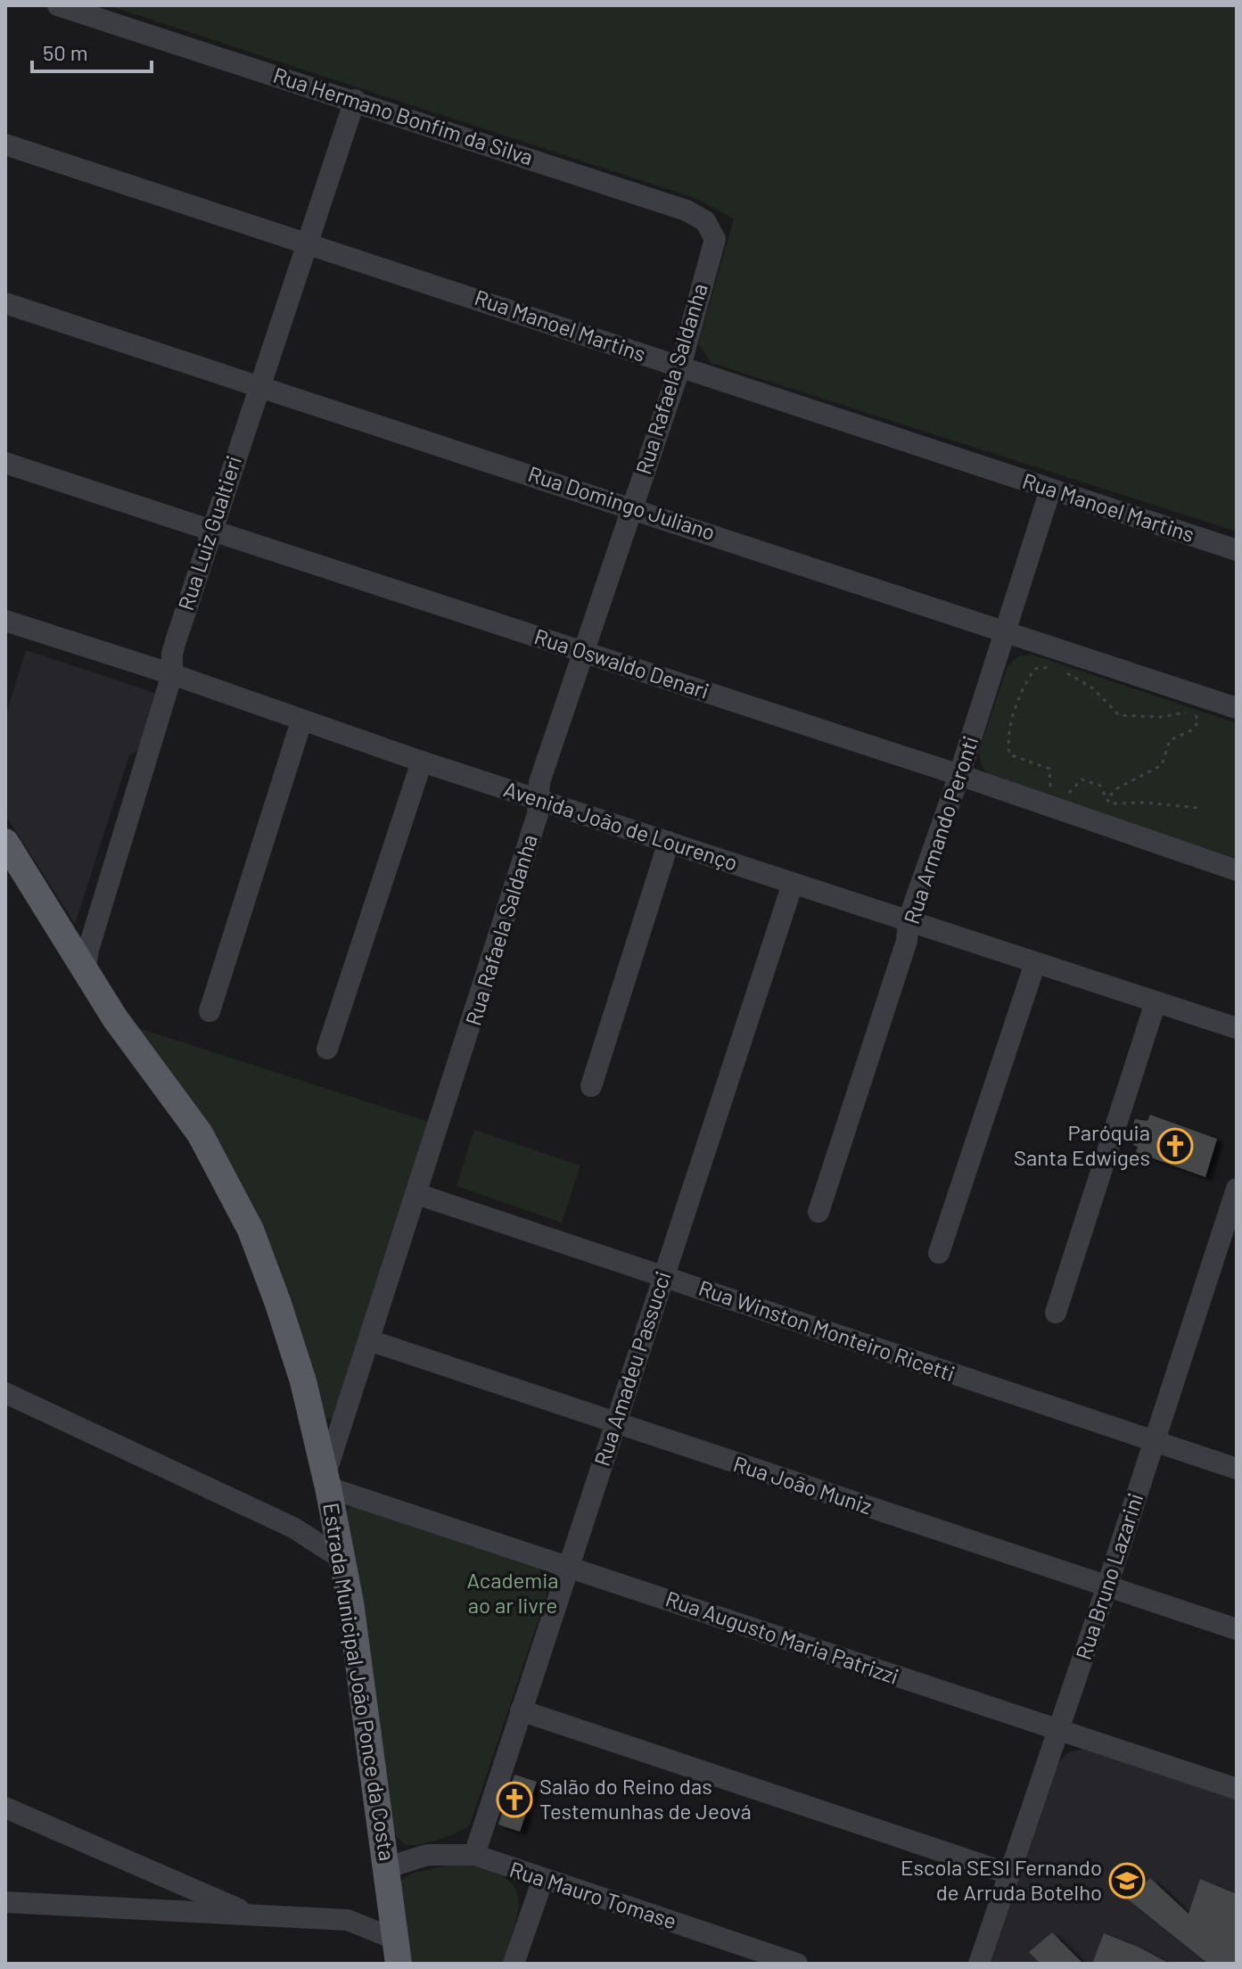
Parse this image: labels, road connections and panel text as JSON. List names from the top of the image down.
{
  "streets": {
    "main road": ["Estrada Municipal João Ponce da Costa"],
    "street": [
      "Rua Hermano Bonfim da Silva",
      "Rua Manoel Martins",
      "Rua Rafaela Saldanha",
      "Rua Domingo Juliano",
      "Rua Luiz Gualtieri",
      "Rua Oswaldo Denari",
      "Avenida João de Lourenço",
      "Rua Armando Peronti",
      "Rua Winston Monteiro Ricetti",
      "Rua Amadeu Passucci",
      "Rua João Muniz",
      "Rua Bruno Lazarini",
      "Rua Augusto Maria Patrizzi",
      "Rua Mauro Tomase"
    ]
  },
  "crossings": [
    ["Rua Hermano Bonfim da Silva", "Rua Rafaela Saldanha"],
    ["Rua Hermano Bonfim da Silva", "Rua Luiz Gualtieri"],
    ["Rua Manoel Martins", "Rua Rafaela Saldanha"],
    ["Rua Manoel Martins", "Rua Luiz Gualtieri"],
    ["Rua Manoel Martins", "Rua Armando Peronti"],
    ["Rua Rafaela Saldanha", "Rua Domingo Juliano"],
    ["Rua Rafaela Saldanha", "Rua Oswaldo Denari"],
    ["Rua Rafaela Saldanha", "Avenida João de Lourenço"],
    ["Rua Rafaela Saldanha", "Rua Winston Monteiro Ricetti"],
    ["Rua Rafaela Saldanha", "Rua João Muniz"],
    ["Rua Rafaela Saldanha", "Rua Augusto Maria Patrizzi"],
    ["Rua Rafaela Saldanha", "Estrada Municipal João Ponce da Costa"],
    ["Rua Domingo Juliano", "Rua Luiz Gualtieri"],
    ["Rua Domingo Juliano", "Rua Armando Peronti"],
    ["Rua Luiz Gualtieri", "Rua Oswaldo Denari"],
    ["Rua Luiz Gualtieri", "Avenida João de Lourenço"],
    ["Rua Luiz Gualtieri", "Estrada Municipal João Ponce da Costa"],
    ["Rua Oswaldo Denari", "Rua Armando Peronti"],
    ["Avenida João de Lourenço", "Rua Armando Peronti"],
    ["Avenida João de Lourenço", "Rua Amadeu Passucci"],
    ["Rua Winston Monteiro Ricetti", "Rua Amadeu Passucci"],
    ["Rua Winston Monteiro Ricetti", "Rua Bruno Lazarini"],
    ["Rua Amadeu Passucci", "Rua João Muniz"],
    ["Rua Amadeu Passucci", "Rua Augusto Maria Patrizzi"],
    ["Rua Amadeu Passucci", "Rua Mauro Tomase"],
    ["Rua João Muniz", "Rua Bruno Lazarini"],
    ["Rua Bruno Lazarini", "Rua Augusto Maria Patrizzi"],
    ["Rua Augusto Maria Patrizzi", "Estrada Municipal João Ponce da Costa"],
    ["Estrada Municipal João Ponce da Costa", "Rua Mauro Tomase"]
  ],
  "parks": ["Academia ao ar livre"],
  "places": {
    "church": ["Paróquia Santa Edwiges", "Salão do Reino das Testemunhas de Jeová"],
    "school or university": ["Escola SESI Fernando de Arruda Botelho"]
  },
  "scale_bar": "50 m"
}
